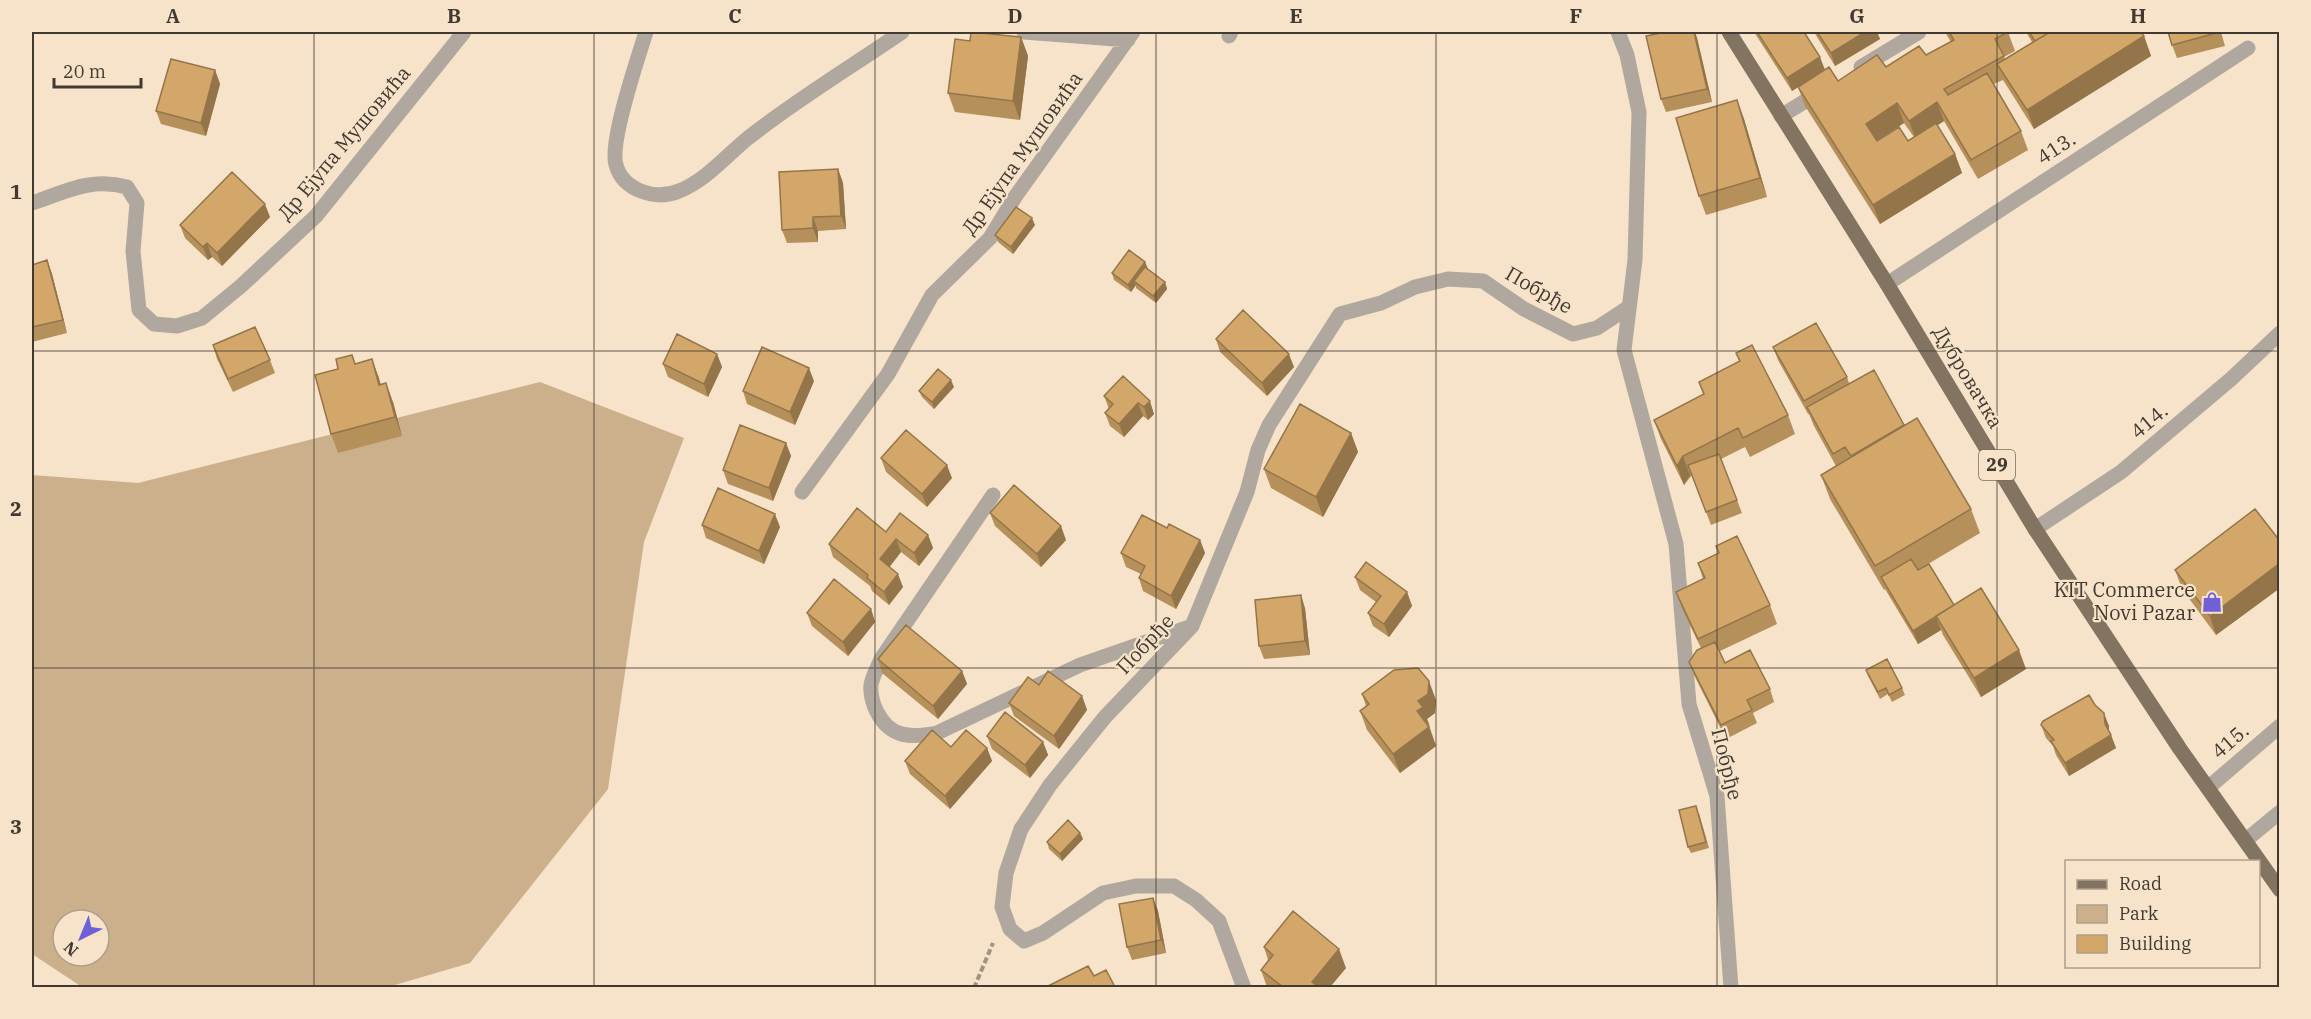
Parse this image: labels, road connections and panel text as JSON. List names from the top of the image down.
{
  "streets": {
    "main road": ["Дубровачка", "29"],
    "street": [
      "Др Ејупа Мушовића",
      "413.",
      "Побрђе",
      "414.",
      "415."
    ]
  },
  "crossings": [
    ["413.", "Дубровачка"],
    ["Дубровачка", "414."],
    ["Дубровачка", "415."]
  ],
  "places": {
    "shop": ["KIT Commerce Novi Pazar"]
  },
  "legend": ["Road", "Park", "Building"],
  "scale_bar": "20 m",
  "north": "bottom left",
  "grid": {
    "columns": [
      "A",
      "B",
      "C",
      "D",
      "E",
      "F",
      "G",
      "H"
    ],
    "rows": ["1", "2", "3"]
  }
}
